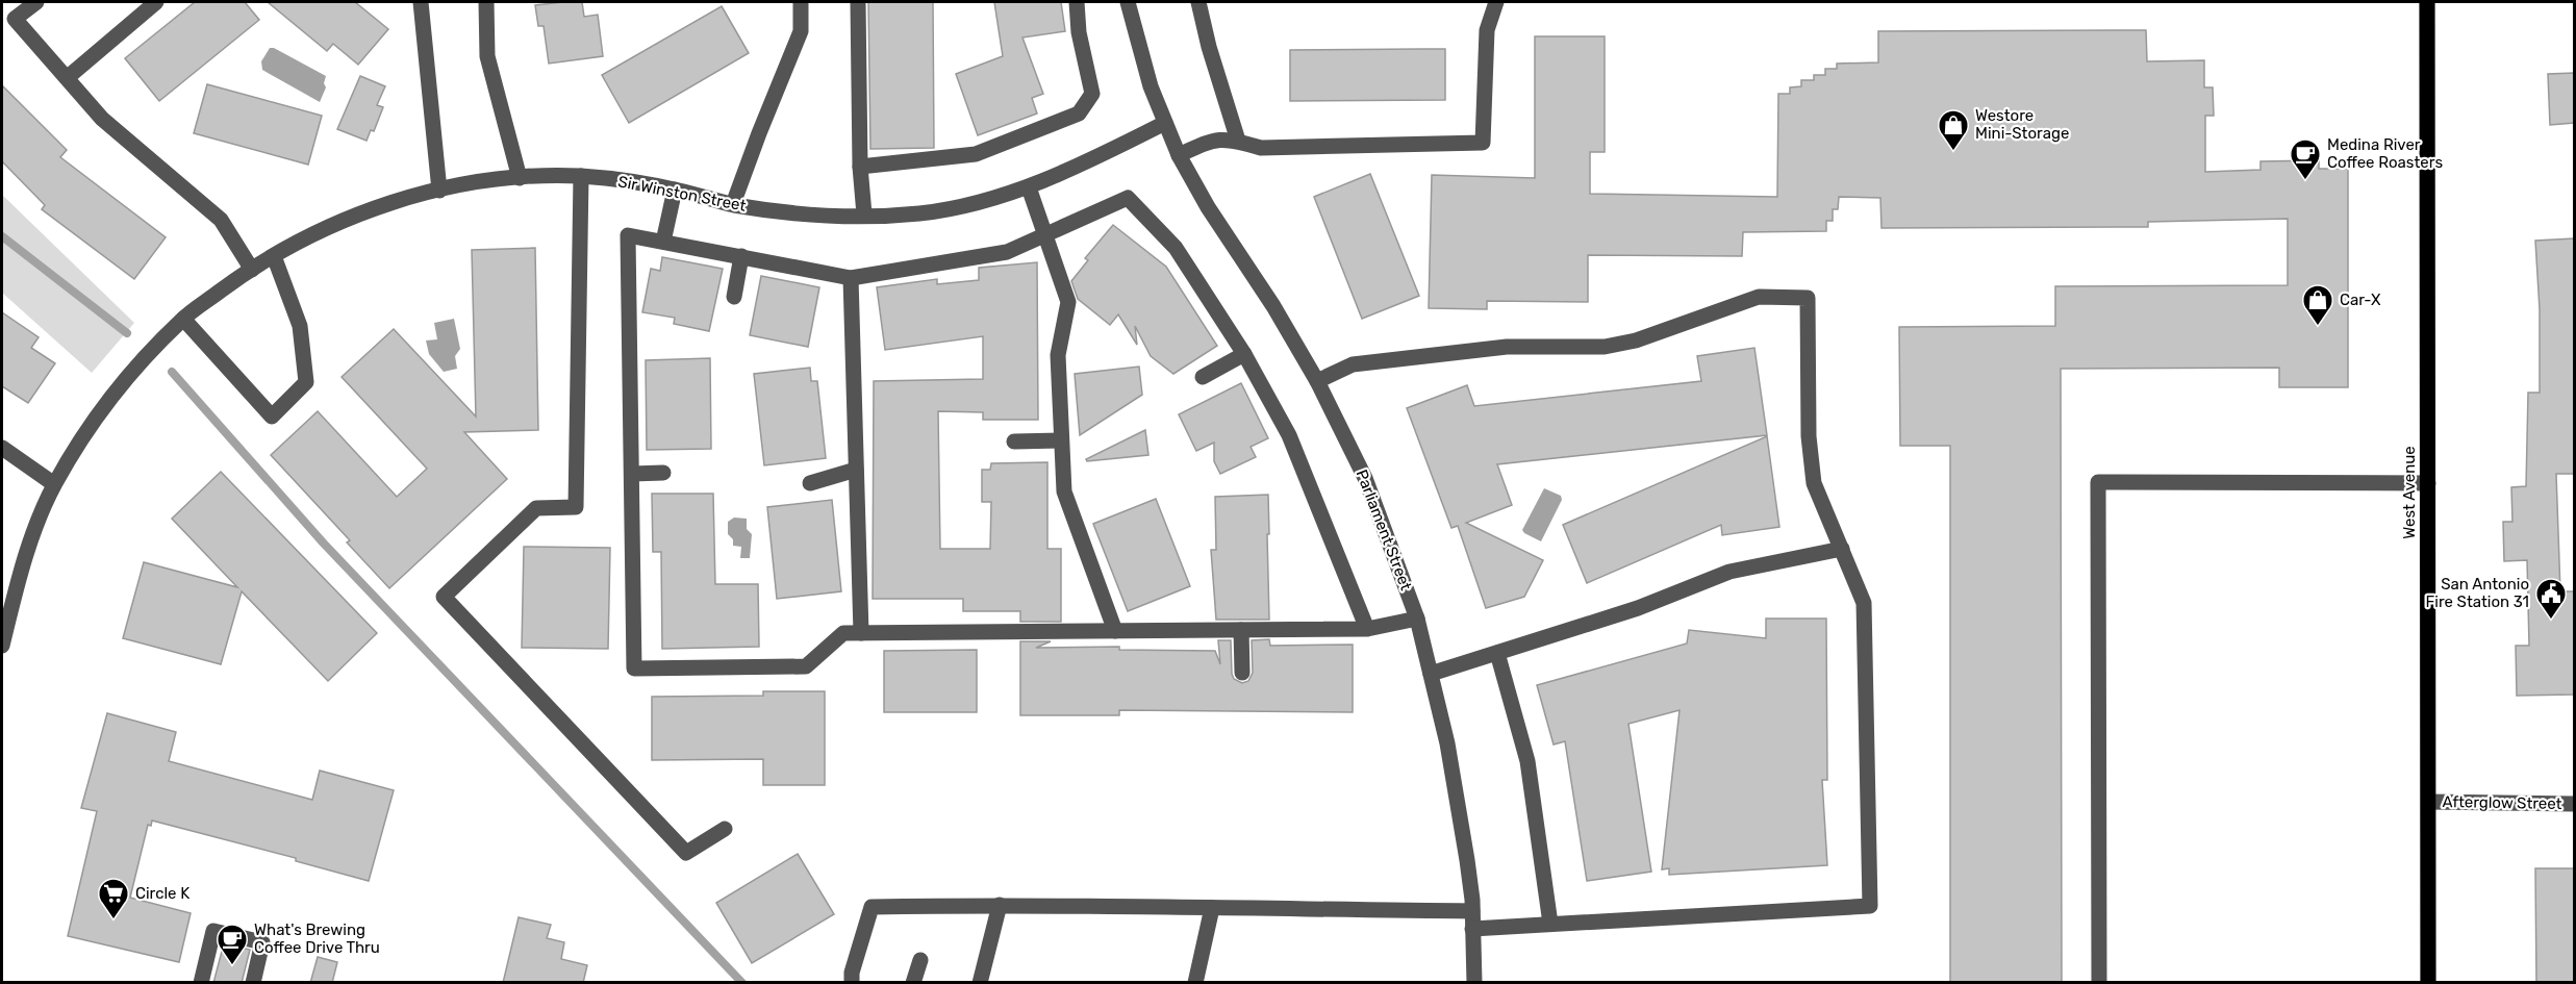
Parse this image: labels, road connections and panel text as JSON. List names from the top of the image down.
{
  "streets": {
    "main road": ["West Avenue"],
    "street": ["Sir Winston Street", "Parliament Street", "Afterglow Street"]
  },
  "crossings": [
    ["Sir Winston Street", "Parliament Street"],
    ["West Avenue", "Afterglow Street"]
  ],
  "places": {
    "shop": ["Westore Mini-Storage", "Car-X"],
    "cafe": ["Medina River Coffee Roasters", "What's Brewing Coffee Drive Thru"],
    "public building": ["San Antonio Fire Station 31"],
    "supermarket": ["Circle K"]
  }
}
